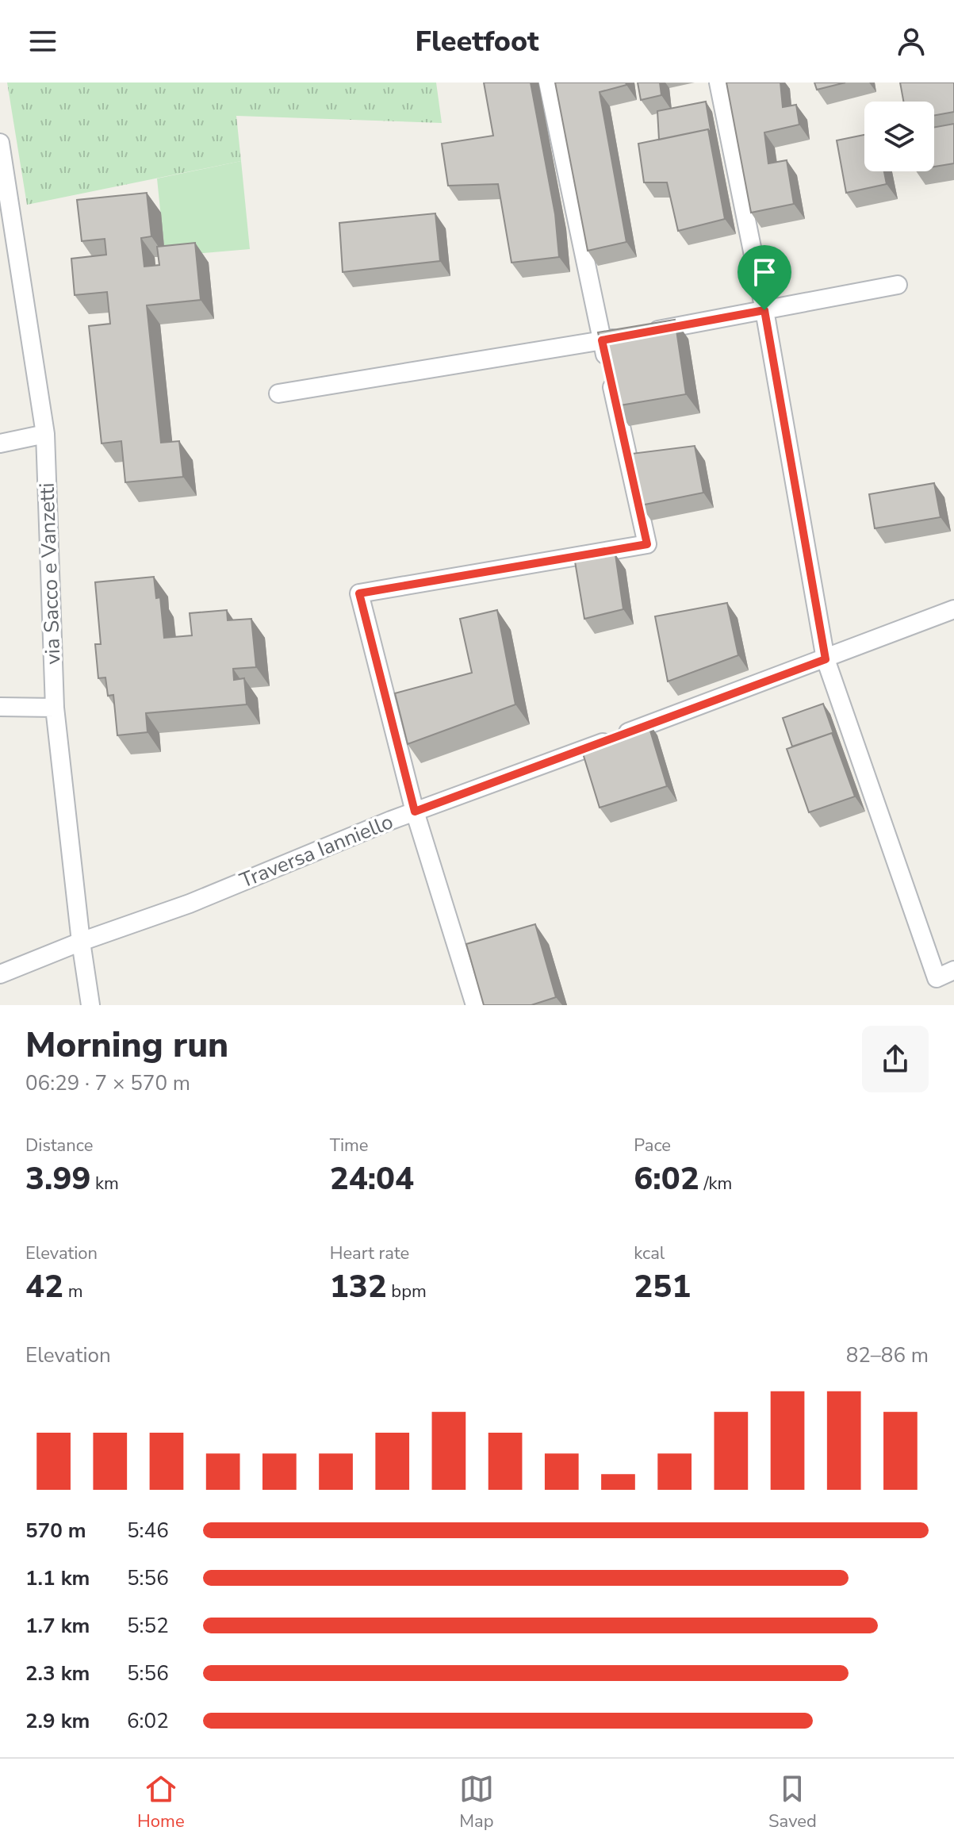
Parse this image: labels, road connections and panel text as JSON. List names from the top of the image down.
{
  "streets": {
    "street": ["via Sacco e Vanzetti", "Traversa Ianniello"]
  },
  "crossings": [
    ["via Sacco e Vanzetti", "Traversa Ianniello"]
  ],
  "page": {
    "header": "Fleetfoot",
    "heading": ["Morning run", "06:29 · 7 × 570 m"],
    "stats": [
      ["Distance", "3.99 km"],
      ["Time", "24:04"],
      ["Pace", "6:02 /km"],
      ["Elevation", "42 m"],
      ["Heart rate", "132 bpm"],
      ["kcal", "251"]
    ],
    "chart": ["Elevation", "82–86 m"],
    "list": [
      {
        "name": "570 m",
        "note": "5:46"
      },
      {
        "name": "1.1 km",
        "note": "5:56"
      },
      {
        "name": "1.7 km",
        "note": "5:52"
      },
      {
        "name": "2.3 km",
        "note": "5:56"
      },
      {
        "name": "2.9 km",
        "note": "6:02"
      }
    ],
    "tabs": ["Home", "Map", "Saved"]
  }
}
